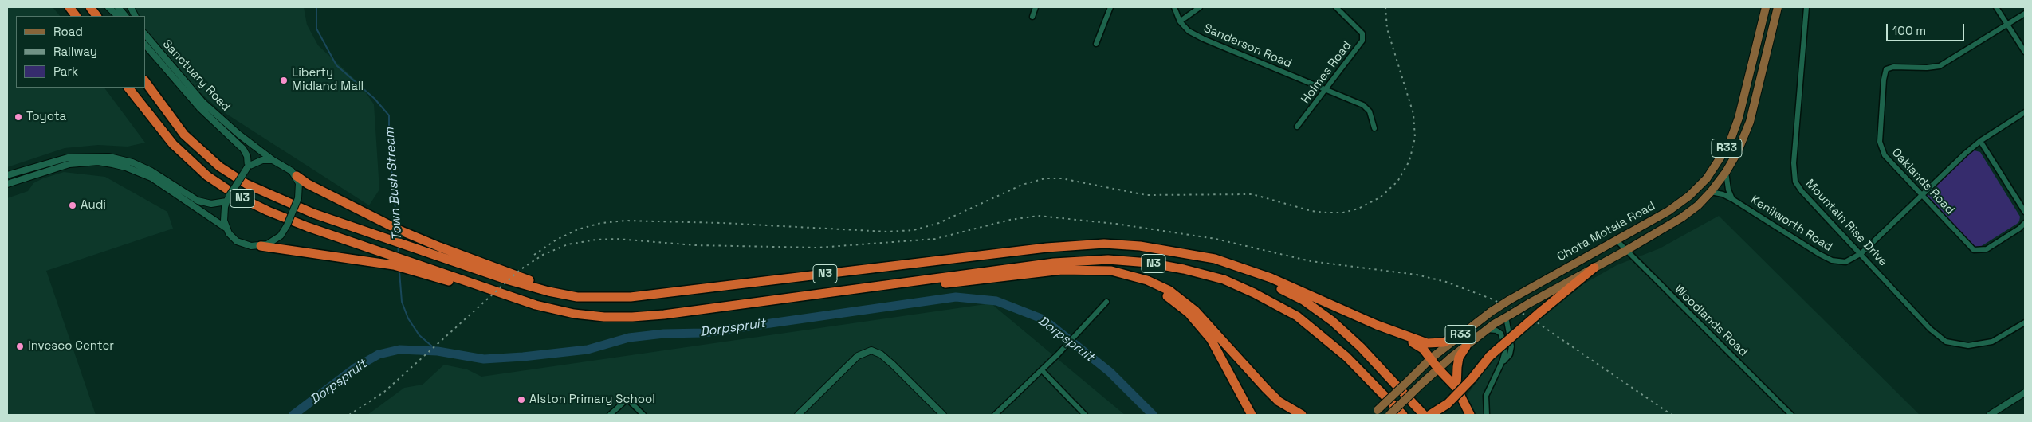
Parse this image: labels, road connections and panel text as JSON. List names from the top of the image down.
{
  "streets": {
    "highway": ["N3"],
    "main road": ["R33", "Chota Motala Road"],
    "street": [
      "Sanderson Road",
      "Holmes Road",
      "Sanctuary Road",
      "Oaklands Road",
      "Mountain Rise Drive",
      "Kenilworth Road",
      "Woodlands Road"
    ]
  },
  "crossings": [
    ["Sanderson Road", "Holmes Road"],
    ["Oaklands Road", "Kenilworth Road"],
    ["Mountain Rise Drive", "Kenilworth Road"],
    ["Kenilworth Road", "Chota Motala Road"],
    ["Chota Motala Road", "Woodlands Road"]
  ],
  "water": ["Town Bush Stream", "Dorpspruit"],
  "places": [
    "Liberty Midland Mall",
    "Toyota",
    "Audi",
    "Invesco Center",
    "Alston Primary School"
  ],
  "legend": ["Road", "Railway", "Park"],
  "scale_bar": "100 m"
}
